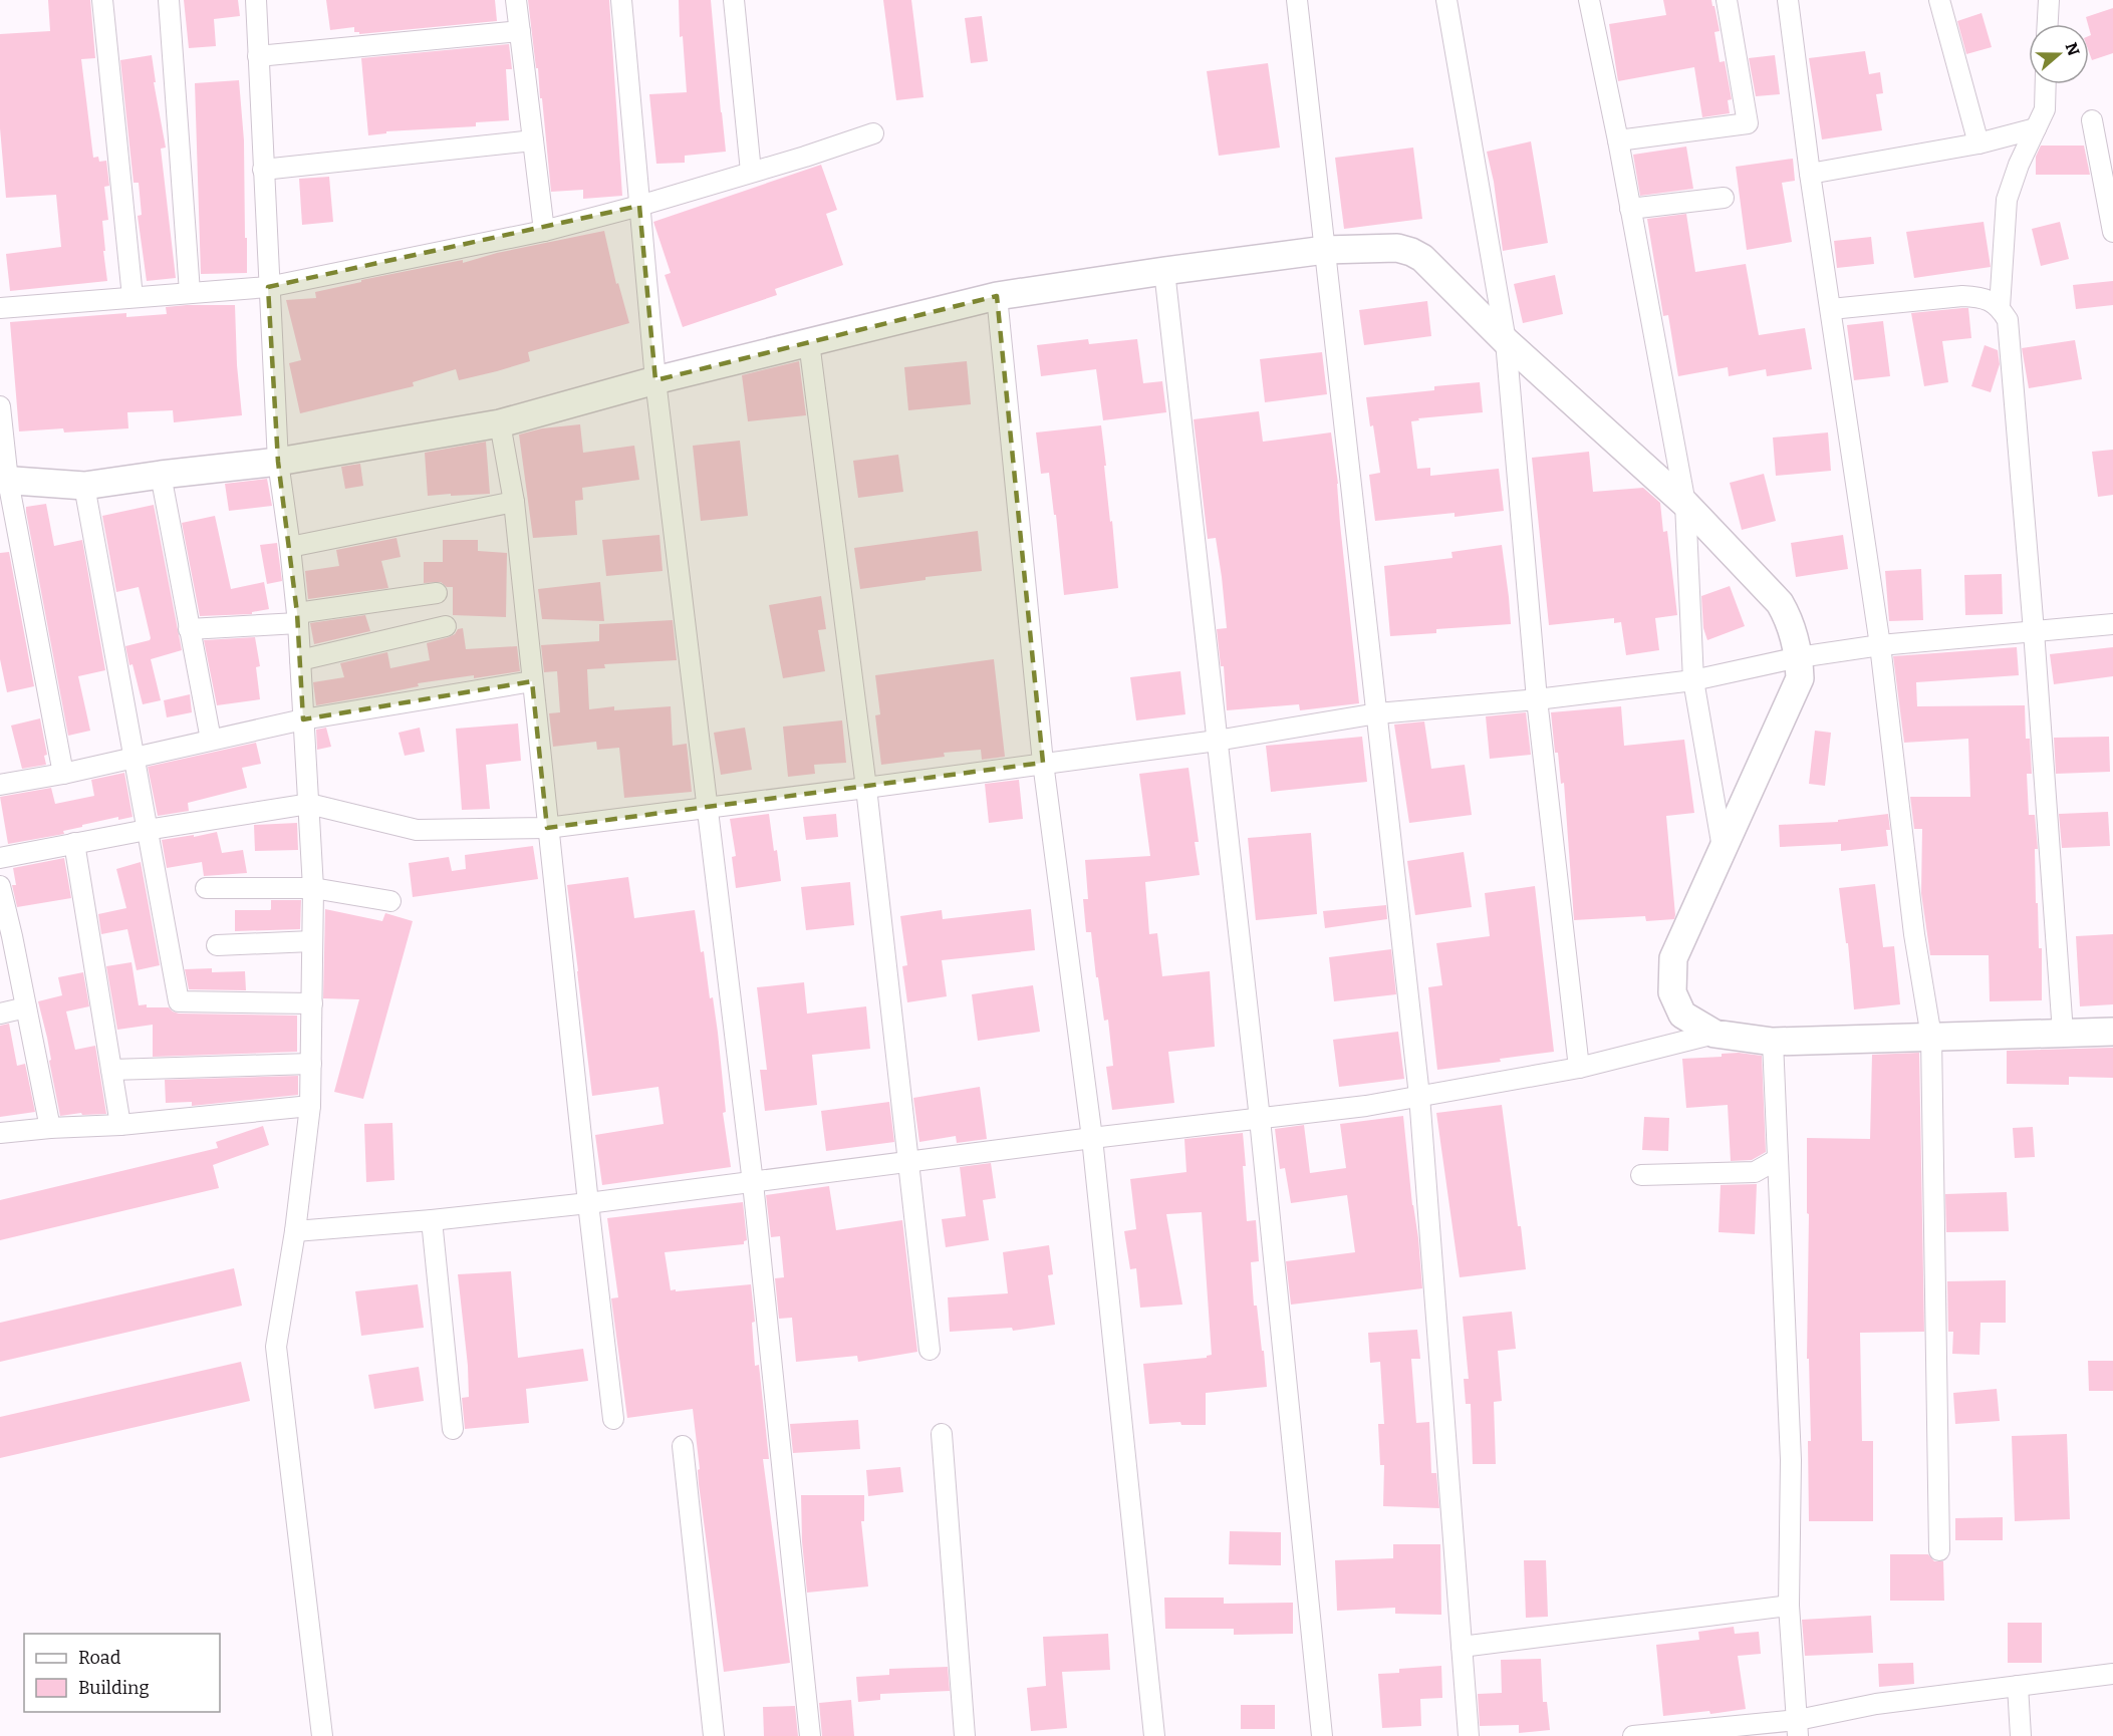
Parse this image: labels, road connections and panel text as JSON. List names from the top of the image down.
{
  "legend": ["Road", "Building"],
  "north": "right"
}
